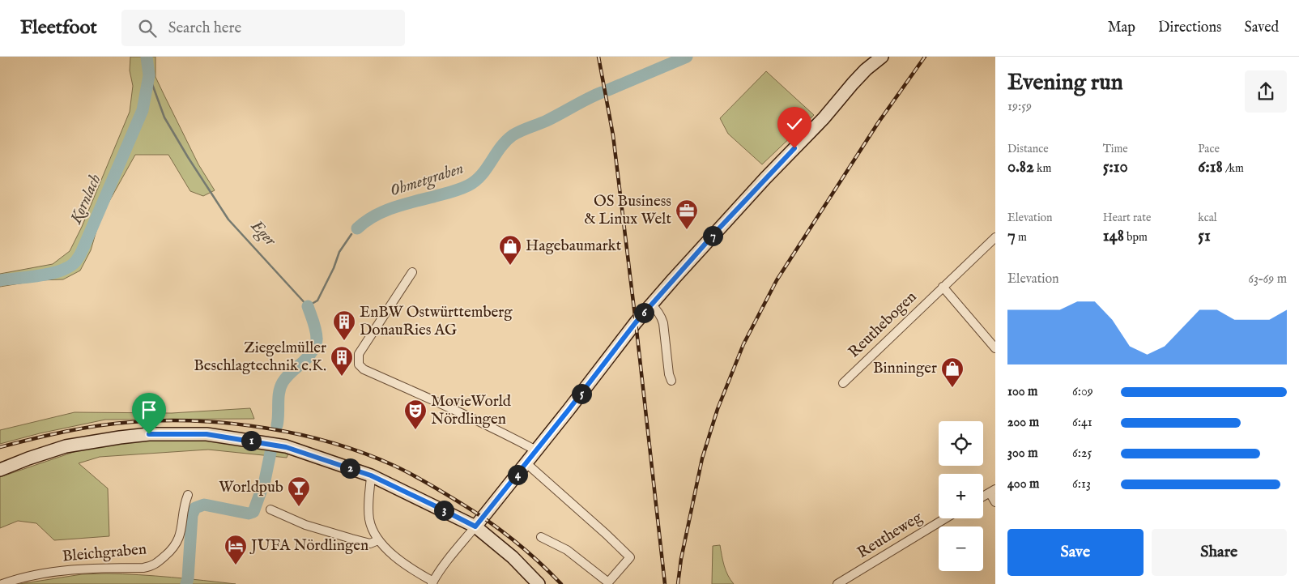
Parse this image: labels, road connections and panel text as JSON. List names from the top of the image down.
{
  "streets": {
    "street": ["Reuthebogen", "Reutheweg", "Bleichgraben"]
  },
  "water": ["Ohmetgraben", "Kornlach", "Eger"],
  "places": {
    "office": ["OS Business & Linux Welt"],
    "shop": ["Hagebaumarkt", "Binninger"],
    "building": ["EnBW Ostwürttemberg DonauRies AG", "Ziegelmüller Beschlagtechnik e.K."],
    "theatre": ["MovieWorld Nördlingen"],
    "bar": ["Worldpub"],
    "hotel": ["JUFA Nördlingen"]
  },
  "page": {
    "header": "Fleetfoot",
    "search": "Search here",
    "nav": ["Map", "Directions", "Saved"],
    "heading": ["Evening run", "19:59"],
    "stats": [
      ["Distance", "0.82 km"],
      ["Time", "5:10"],
      ["Pace", "6:18 /km"],
      ["Elevation", "7 m"],
      ["Heart rate", "148 bpm"],
      ["kcal", "51"]
    ],
    "pins": [
      "7",
      "6",
      "5",
      "1",
      "2",
      "4",
      "3"
    ],
    "chart": ["Elevation", "63–69 m"],
    "list": [
      {
        "name": "100 m",
        "note": "6:09"
      },
      {
        "name": "200 m",
        "note": "6:41"
      },
      {
        "name": "300 m",
        "note": "6:25"
      },
      {
        "name": "400 m",
        "note": "6:13"
      }
    ],
    "map_buttons": ["+", "−"],
    "buttons": ["Save", "Share"]
  }
}
